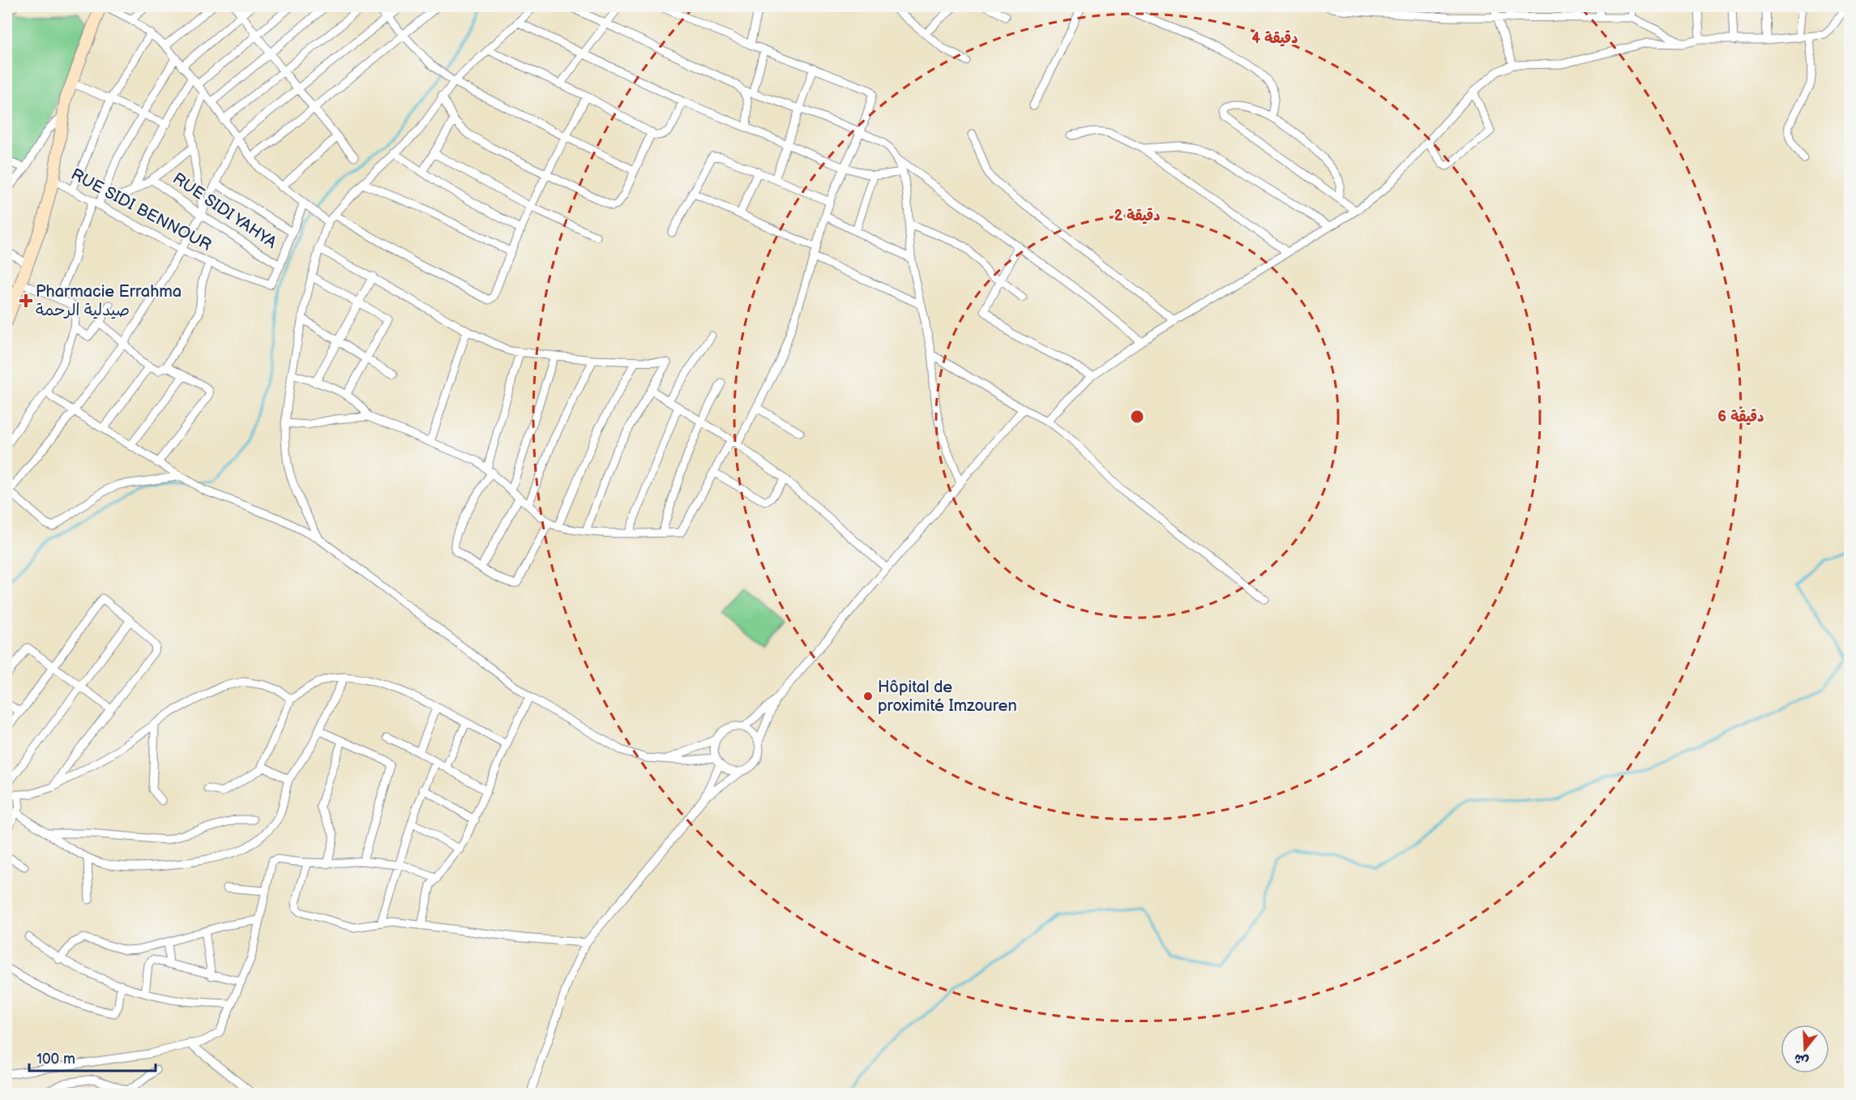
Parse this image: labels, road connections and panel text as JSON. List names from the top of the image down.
{
  "streets": {
    "street": ["RUE SIDI BENNOUR", "RUE SIDI YAHYA"]
  },
  "crossings": [
    ["RUE SIDI BENNOUR", "RUE SIDI YAHYA"]
  ],
  "places": {
    "health": ["Pharmacie Errahma صيدلية الرحمة"],
    "other": ["Hôpital de proximité Imzouren"]
  },
  "scale_bar": "100 m",
  "north": "bottom",
  "rings": ["4 دقيقة", "2 دقيقة", "6 دقيقة"]
}
